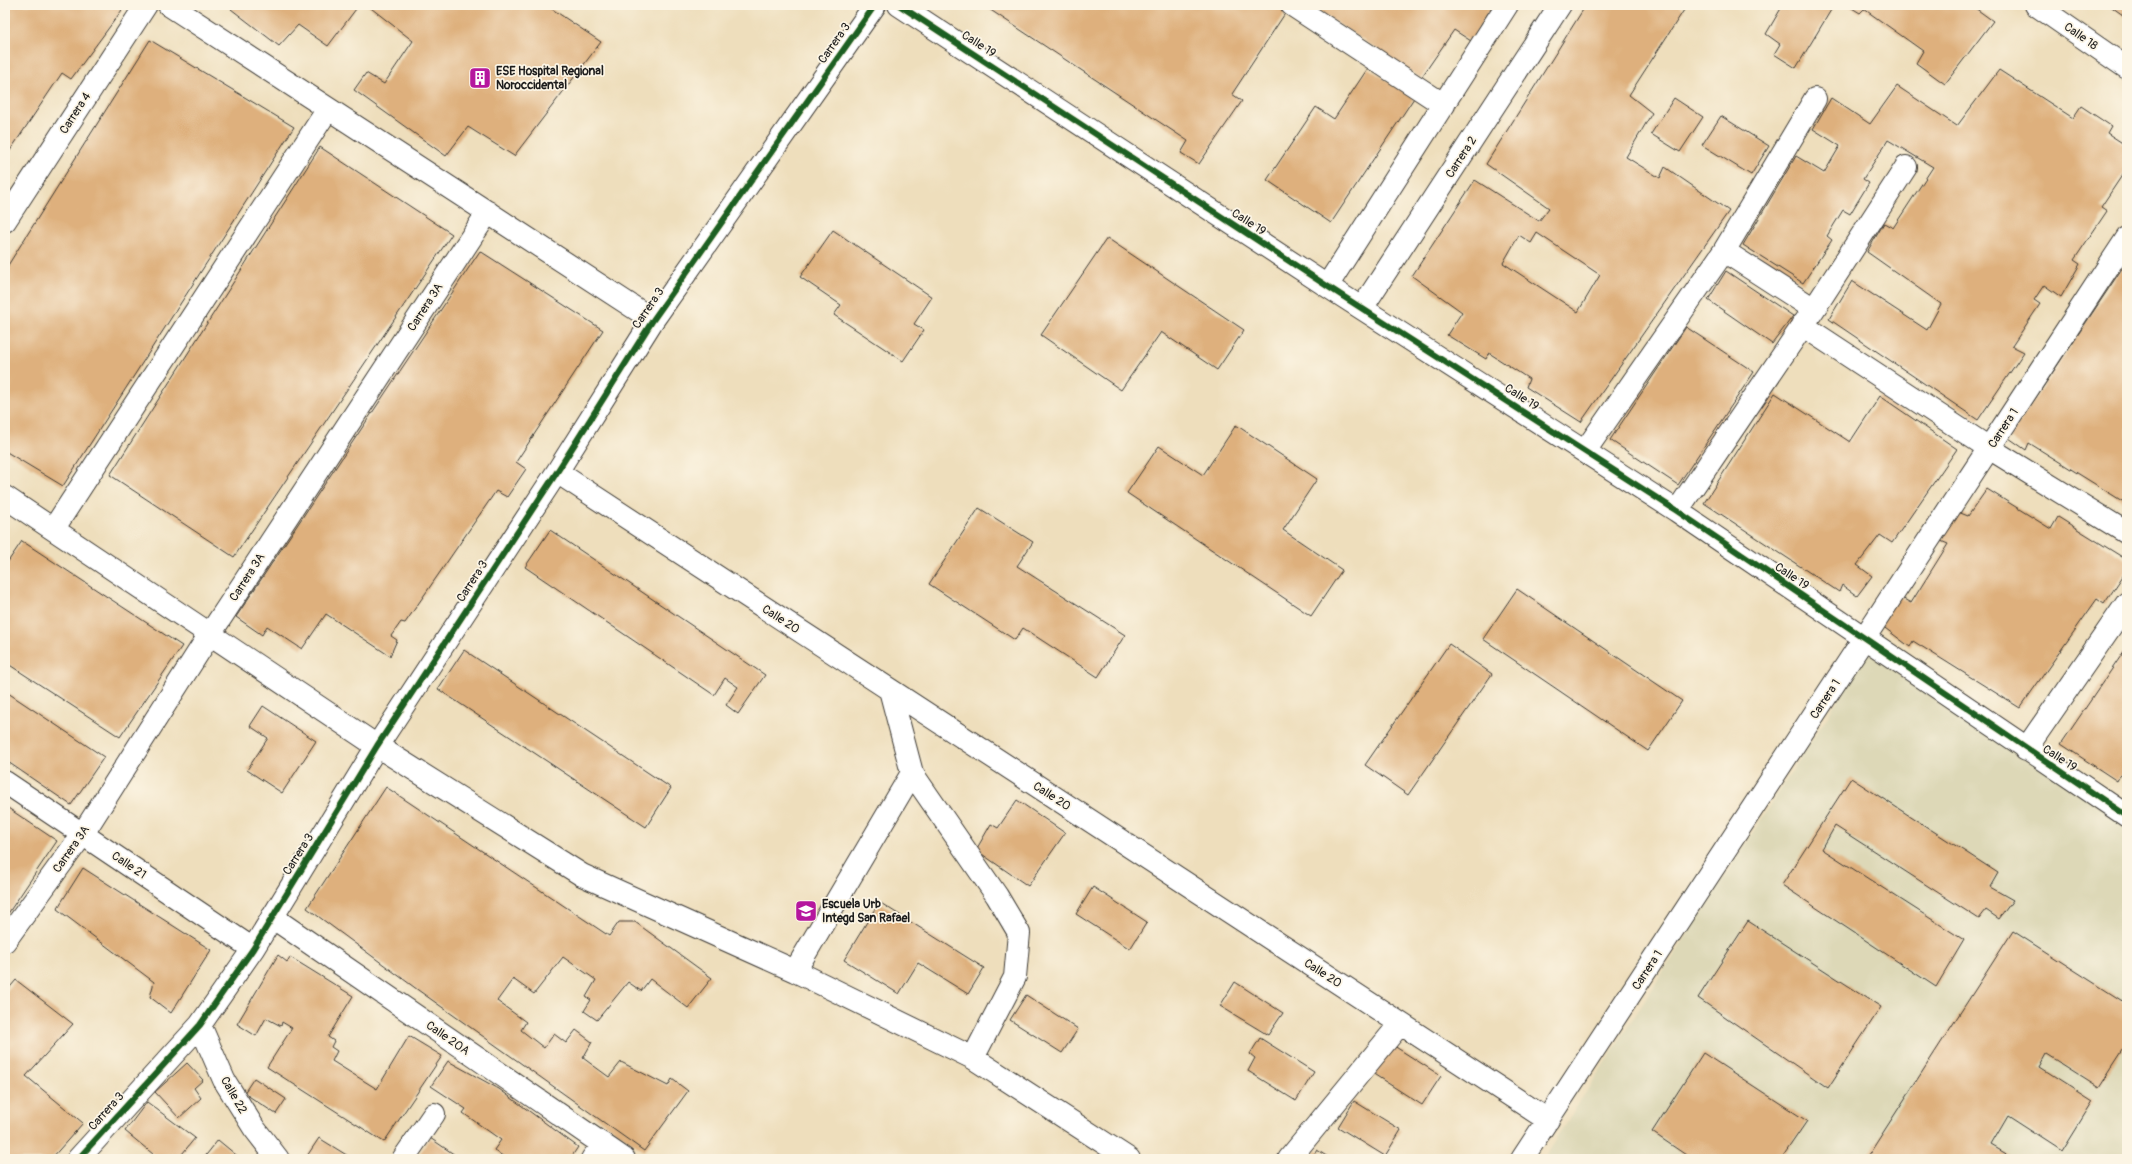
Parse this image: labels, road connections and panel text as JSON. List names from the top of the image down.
{
  "streets": {
    "street": [
      "Calle 18",
      "Carrera 3",
      "Calle 19",
      "Carrera 4",
      "Carrera 2",
      "Carrera 3A",
      "Carrera 1",
      "Calle 20",
      "Calle 21",
      "Calle 20A",
      "Calle 22"
    ]
  },
  "crossings": [
    ["Carrera 3", "Calle 20"],
    ["Carrera 3", "Calle 21"],
    ["Carrera 3", "Calle 20A"],
    ["Carrera 3", "Calle 22"],
    ["Calle 19", "Carrera 2"],
    ["Calle 19", "Carrera 1"],
    ["Carrera 3A", "Calle 21"],
    ["Carrera 1", "Calle 20"]
  ],
  "places": {
    "building": ["ESE Hospital Regional Noroccidental"],
    "school or university": ["Escuela Urb Integd San Rafael"]
  }
}
